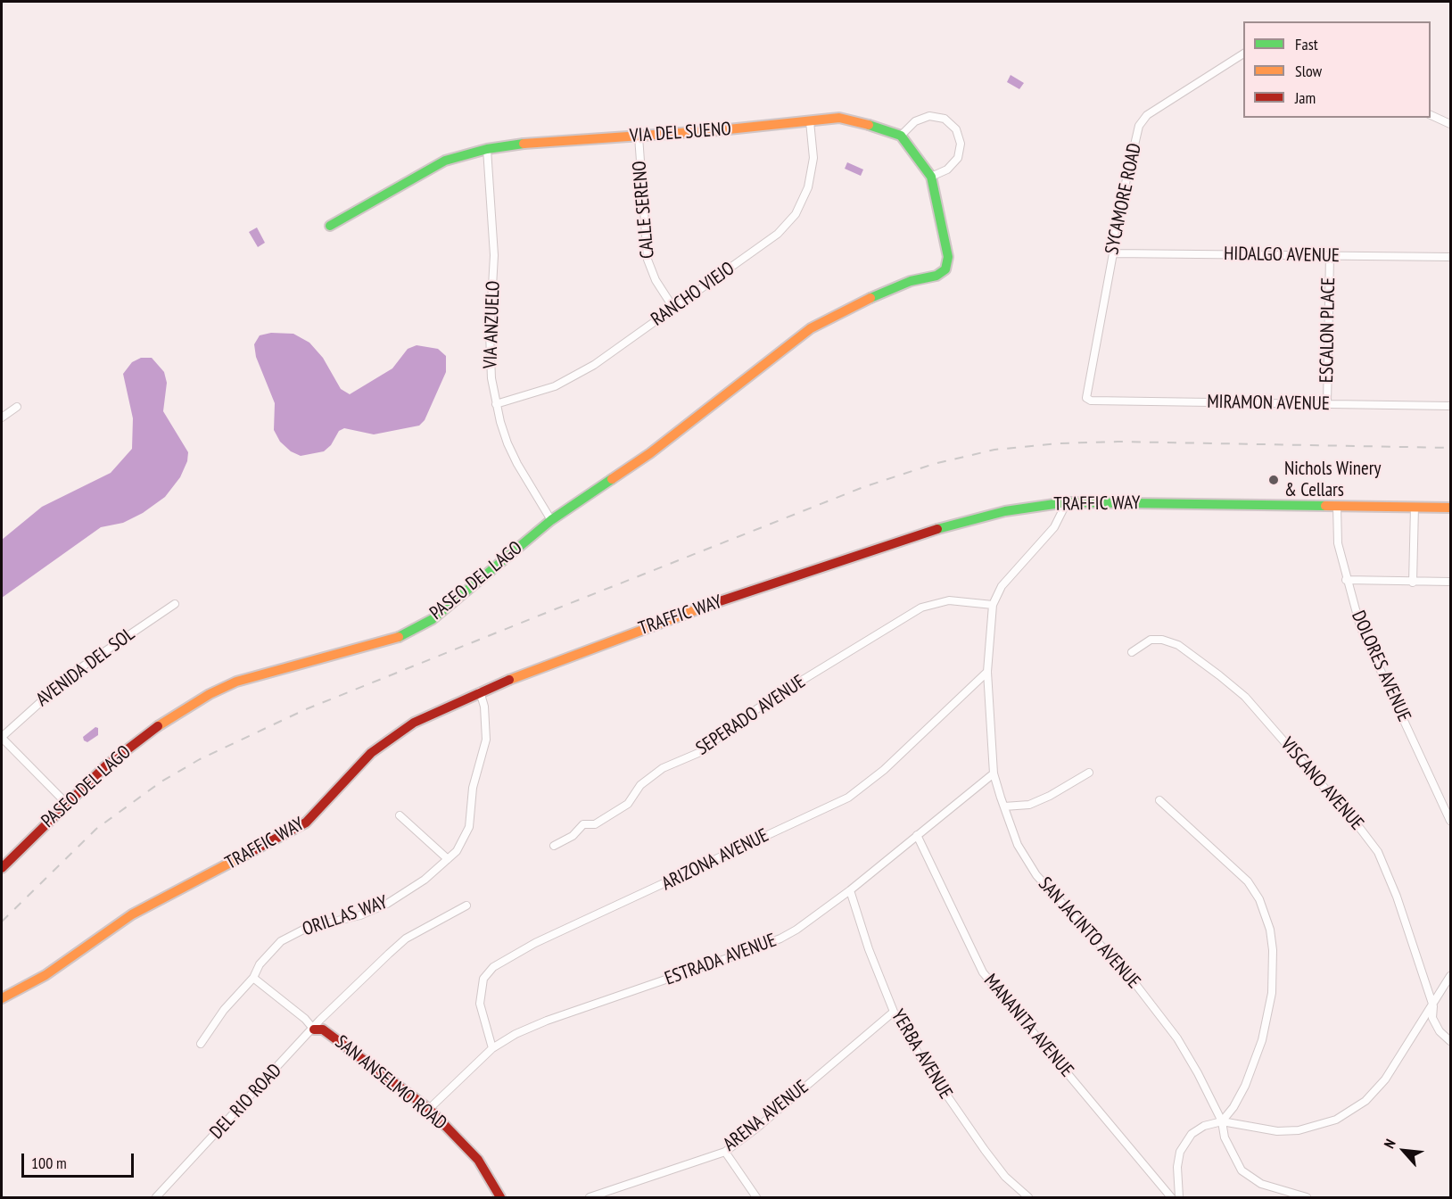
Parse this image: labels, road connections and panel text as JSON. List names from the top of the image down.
{
  "streets": {
    "street": [
      "VIA DEL SUENO",
      "SYCAMORE ROAD",
      "CALLE SERENO",
      "HIDALGO AVENUE",
      "RANCHO VIEJO",
      "VIA ANZUELO",
      "ESCALON PLACE",
      "MIRAMON AVENUE",
      "TRAFFIC WAY",
      "PASEO DEL LAGO",
      "DOLORES AVENUE",
      "AVENIDA DEL SOL",
      "SEPERADO AVENUE",
      "VISCANO AVENUE",
      "ARIZONA AVENUE",
      "ORILLAS WAY",
      "SAN JACINTO AVENUE",
      "ESTRADA AVENUE",
      "MANANITA AVENUE",
      "YERBA AVENUE",
      "SAN ANSELMO ROAD",
      "DEL RIO ROAD",
      "ARENA AVENUE"
    ]
  },
  "crossings": [
    ["VIA DEL SUENO", "CALLE SERENO"],
    ["VIA DEL SUENO", "RANCHO VIEJO"],
    ["VIA DEL SUENO", "VIA ANZUELO"],
    ["VIA DEL SUENO", "PASEO DEL LAGO"],
    ["SYCAMORE ROAD", "HIDALGO AVENUE"],
    ["SYCAMORE ROAD", "MIRAMON AVENUE"],
    ["CALLE SERENO", "RANCHO VIEJO"],
    ["HIDALGO AVENUE", "ESCALON PLACE"],
    ["RANCHO VIEJO", "VIA ANZUELO"],
    ["VIA ANZUELO", "PASEO DEL LAGO"],
    ["ESCALON PLACE", "MIRAMON AVENUE"],
    ["TRAFFIC WAY", "DOLORES AVENUE"],
    ["TRAFFIC WAY", "ORILLAS WAY"],
    ["TRAFFIC WAY", "SAN JACINTO AVENUE"],
    ["SEPERADO AVENUE", "SAN JACINTO AVENUE"],
    ["ARIZONA AVENUE", "SAN JACINTO AVENUE"],
    ["ARIZONA AVENUE", "ESTRADA AVENUE"],
    ["SAN JACINTO AVENUE", "ESTRADA AVENUE"],
    ["ESTRADA AVENUE", "MANANITA AVENUE"],
    ["ESTRADA AVENUE", "YERBA AVENUE"],
    ["ESTRADA AVENUE", "SAN ANSELMO ROAD"],
    ["YERBA AVENUE", "ARENA AVENUE"],
    ["SAN ANSELMO ROAD", "DEL RIO ROAD"]
  ],
  "places": ["Nichols Winery & Cellars"],
  "legend": ["Fast", "Slow", "Jam"],
  "scale_bar": "100 m",
  "north": "top left"
}
